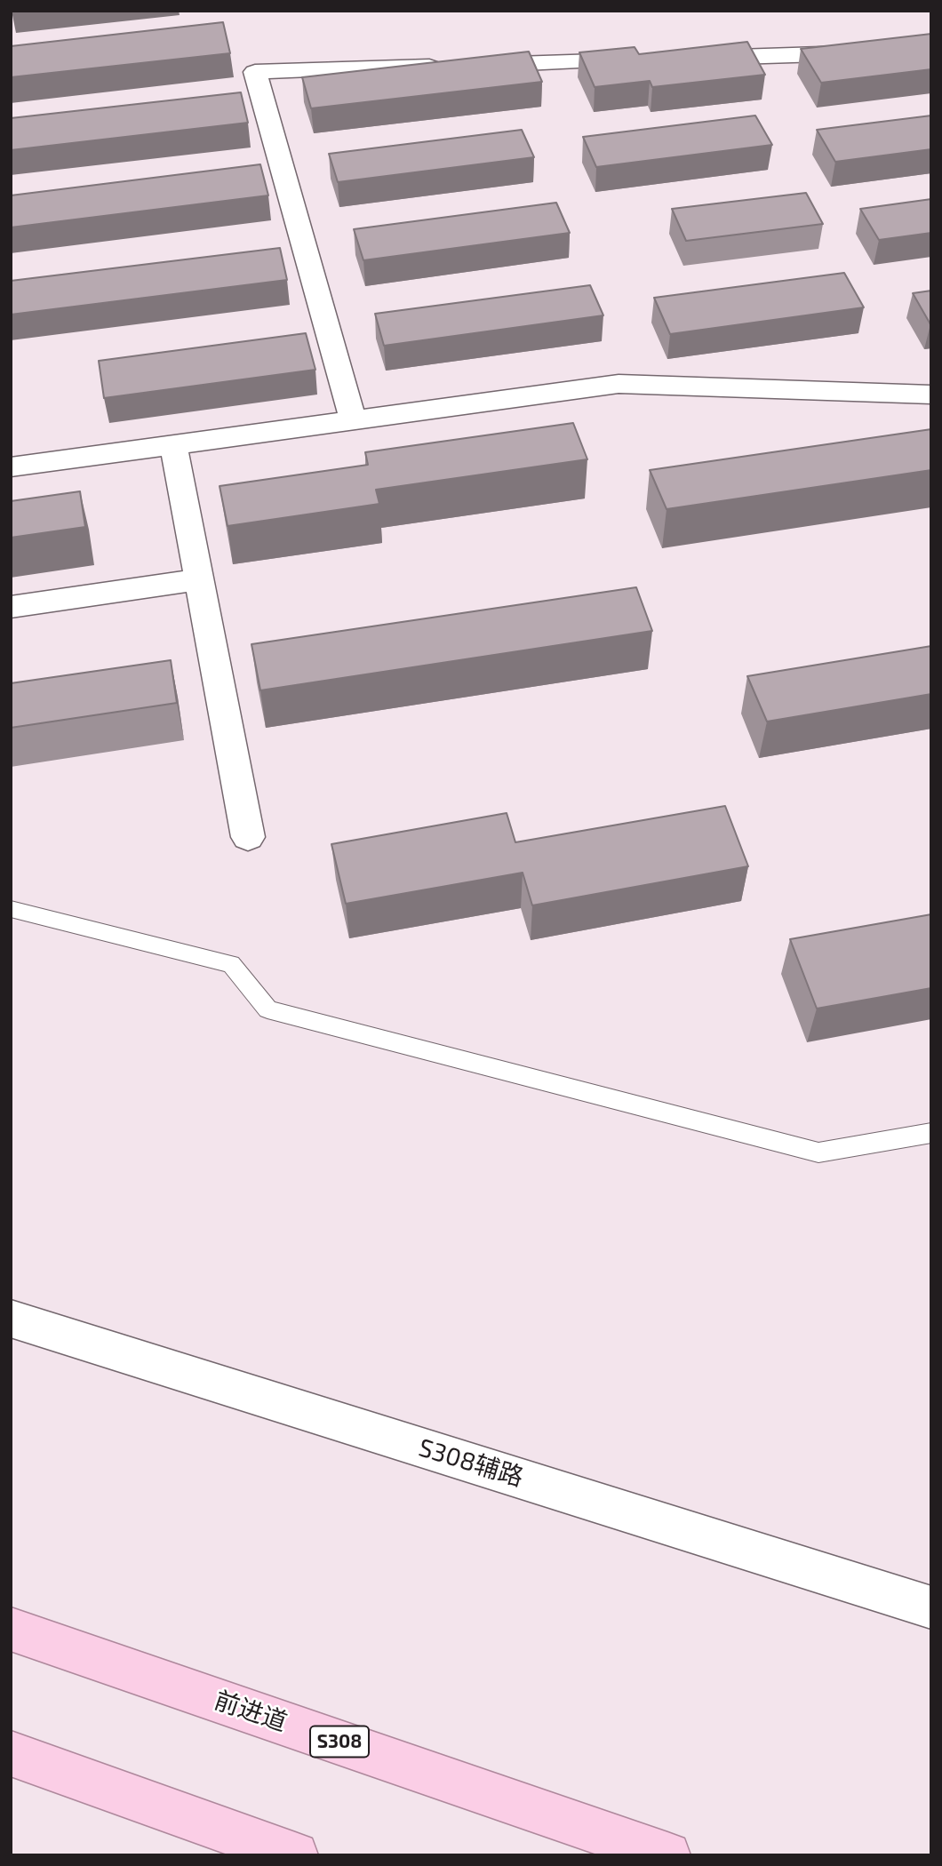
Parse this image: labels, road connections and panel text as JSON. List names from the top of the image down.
{
  "streets": {
    "highway": ["前进道", "S308"],
    "street": ["S308辅路"]
  }
}
